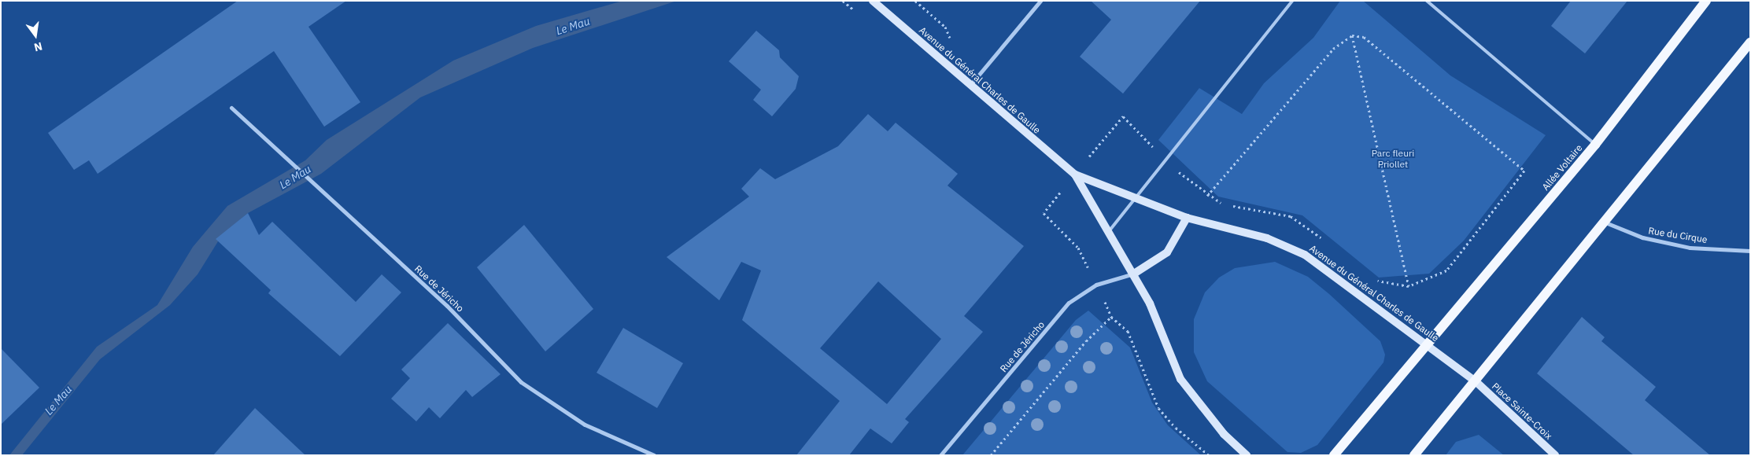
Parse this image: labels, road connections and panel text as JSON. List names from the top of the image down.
{
  "streets": {
    "main road": ["Avenue du Général Charles de Gaulle", "Allée Voltaire", "Place Sainte-Croix"],
    "street": ["Rue du Cirque", "Rue de Jéricho"]
  },
  "crossings": [
    ["Avenue du Général Charles de Gaulle", "Allée Voltaire"],
    ["Avenue du Général Charles de Gaulle", "Rue de Jéricho"],
    ["Avenue du Général Charles de Gaulle", "Place Sainte-Croix"]
  ],
  "water": ["Le Mau"],
  "parks": ["Parc fleuri Priollet"],
  "north": "bottom"
}
